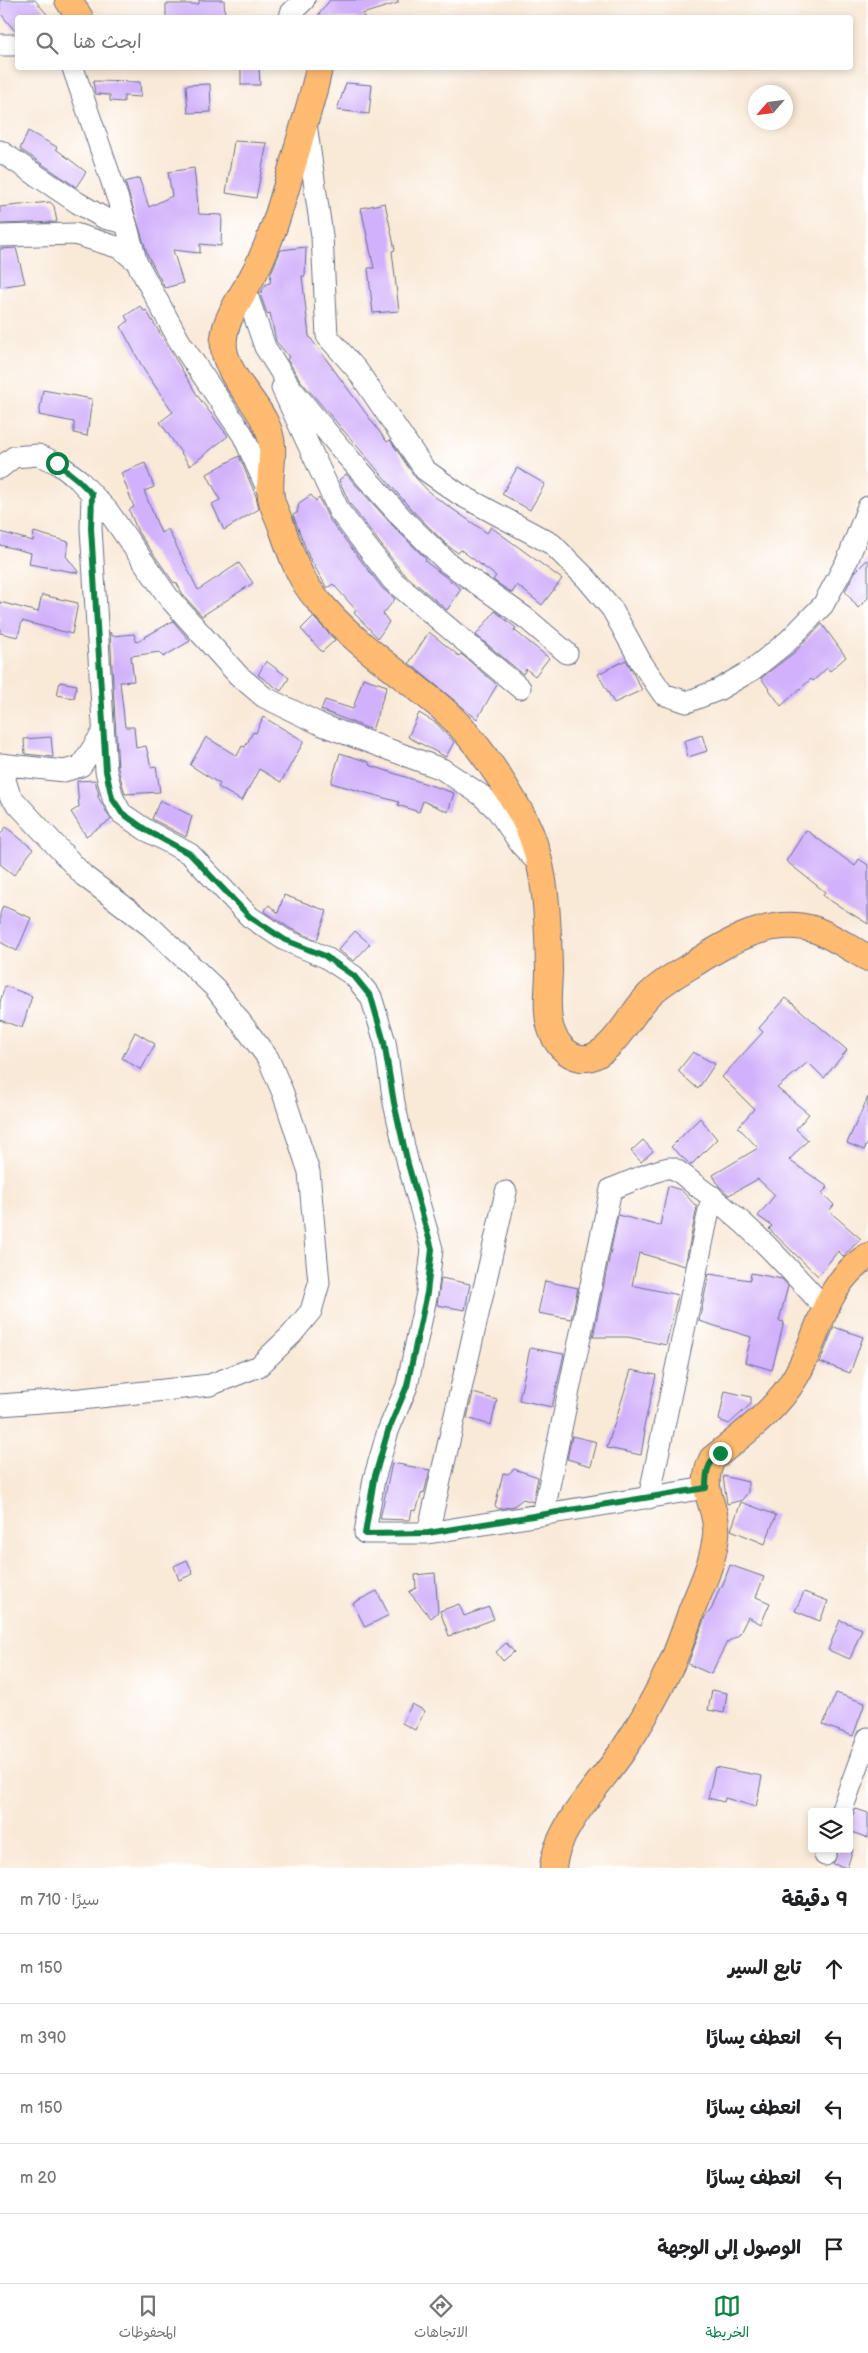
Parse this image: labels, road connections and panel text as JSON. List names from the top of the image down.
{
  "north": "bottom left",
  "page": {
    "search": "ابحث هنا",
    "heading": ["9 دقيقة", "سيرًا · 710 m"],
    "list": [
      ["تابع السير", "150 m"],
      ["انعطف يسارًا", "390 m"],
      ["انعطف يسارًا", "150 m"],
      ["انعطف يسارًا", "20 m"],
      "الوصول إلى الوجهة"
    ],
    "nav": ["الخريطة", "الاتجاهات", "المحفوظات"]
  }
}
